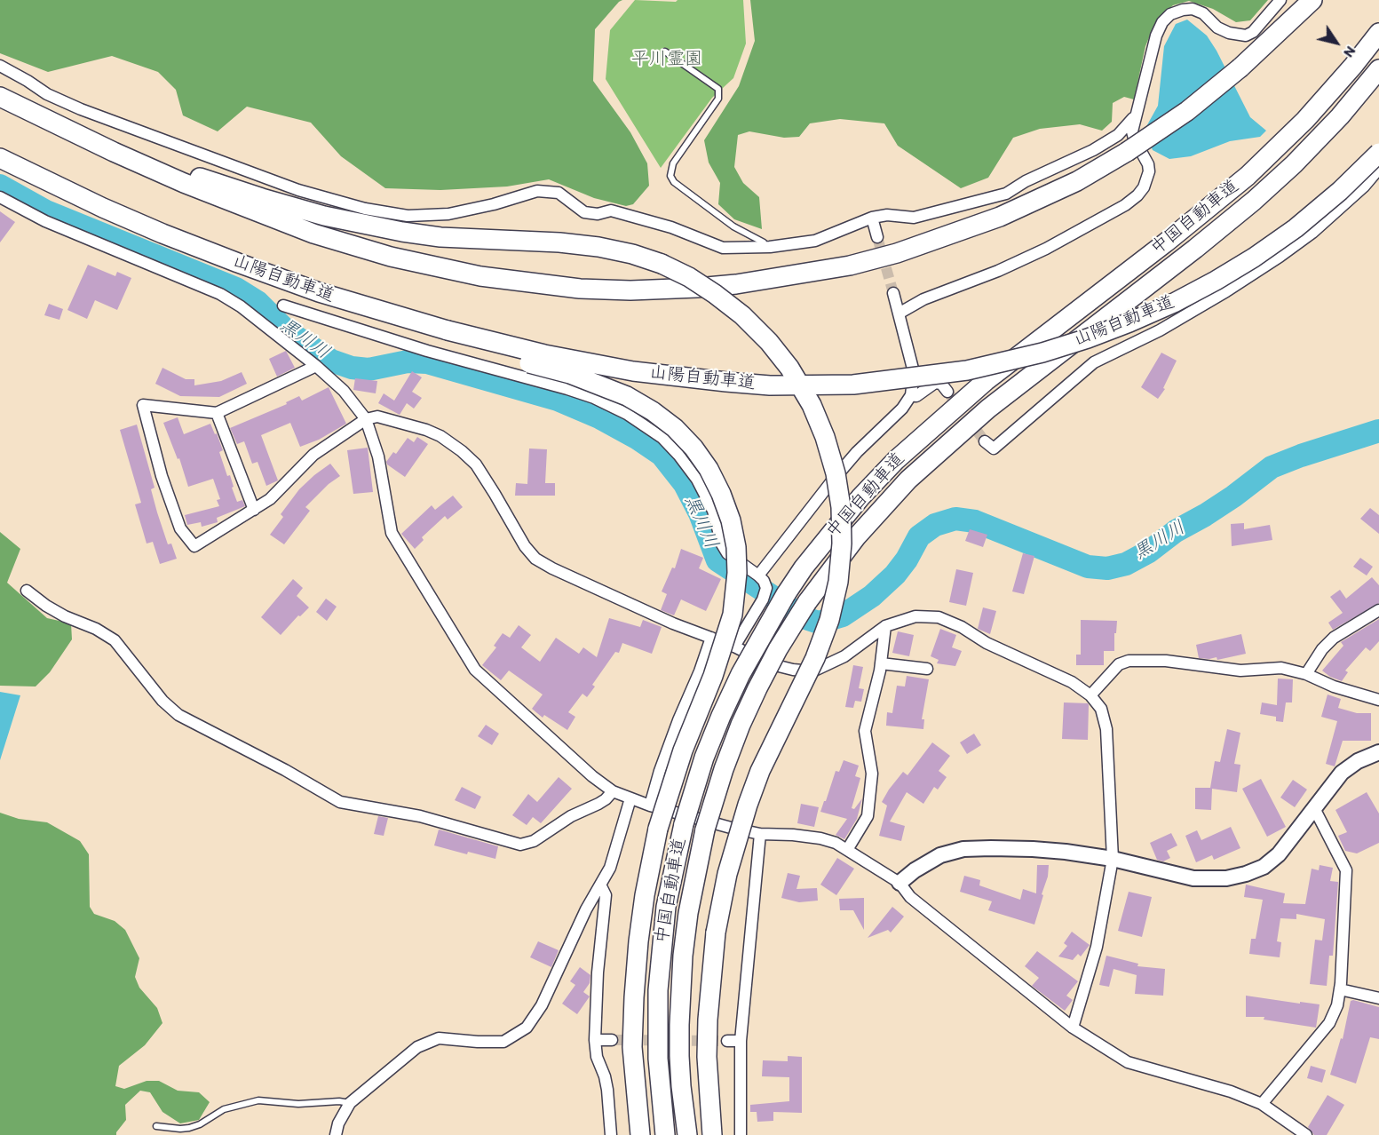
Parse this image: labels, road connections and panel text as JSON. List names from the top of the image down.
{
  "streets": {
    "highway": ["中国自動車道", "山陽自動車道"]
  },
  "water": ["黒川川"],
  "parks": ["平川霊園"],
  "north": "bottom right"
}
